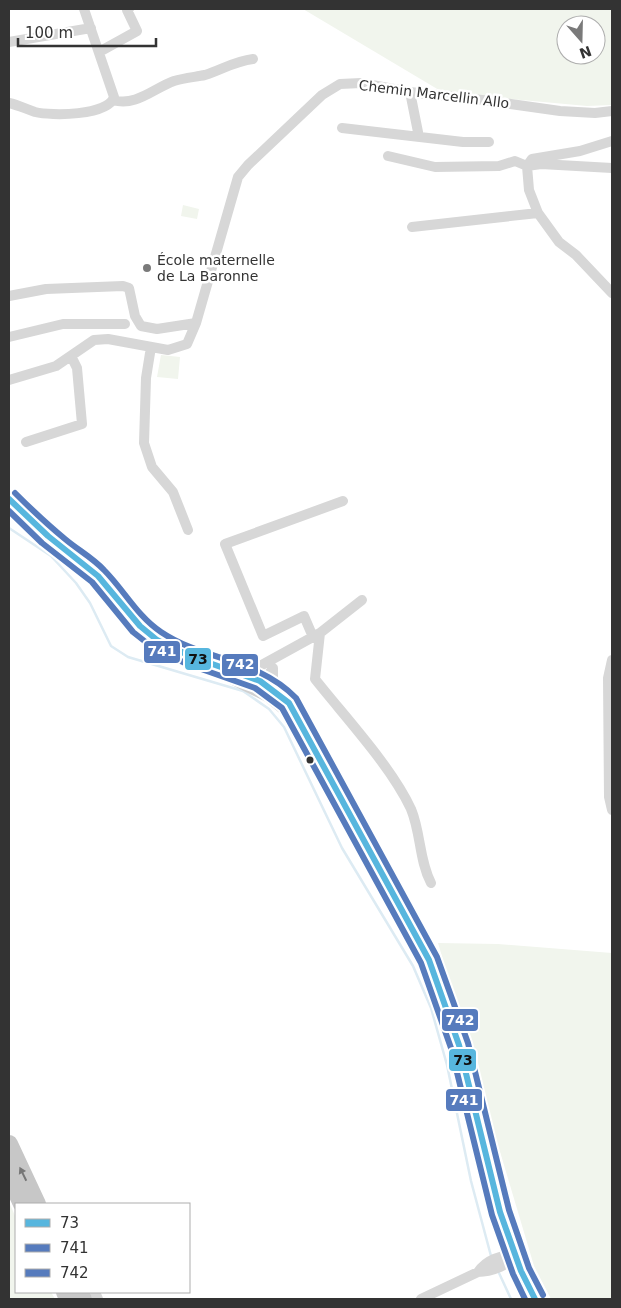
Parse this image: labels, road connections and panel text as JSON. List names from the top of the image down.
{
  "streets": {
    "street": ["Chemin Marcellin Allo"]
  },
  "places": ["École maternelle de La Baronne"],
  "lines": ["transit line 742", "transit line 73", "transit line 741"],
  "legend": ["73", "741", "742"],
  "scale_bar": "100 m",
  "north": "bottom"
}
